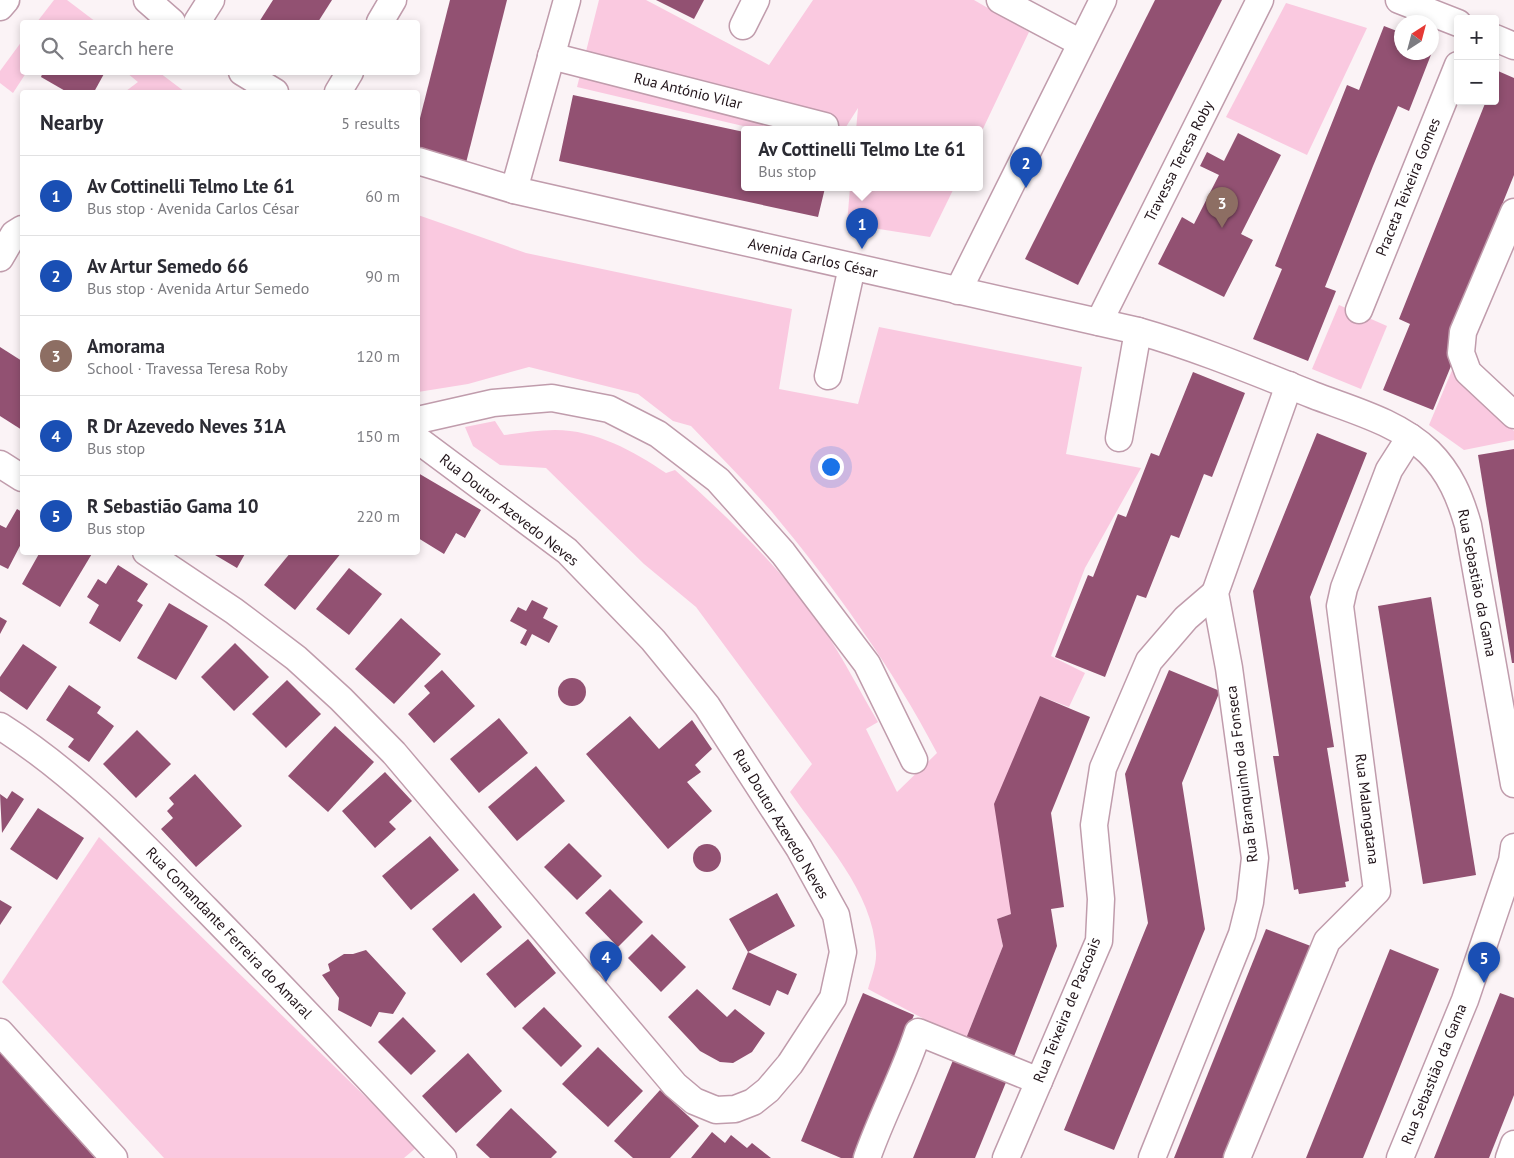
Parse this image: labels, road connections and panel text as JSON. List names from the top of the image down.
{
  "streets": {
    "street": [
      "Rua António Vilar",
      "Travessa Teresa Roby",
      "Praceta Teixeira Gomes",
      "Avenida Carlos César",
      "Rua Doutor Azevedo Neves",
      "Rua Sebastião da Gama",
      "Rua Branquinho da Fonseca",
      "Rua Malangatana",
      "Rua Comandante Ferreira do Amaral",
      "Rua Teixeira de Pascoais"
    ]
  },
  "crossings": [
    ["Travessa Teresa Roby", "Avenida Carlos César"],
    ["Avenida Carlos César", "Rua Sebastião da Gama"],
    ["Rua Sebastião da Gama", "Rua Malangatana"],
    ["Rua Branquinho da Fonseca", "Rua Teixeira de Pascoais"]
  ],
  "north": "top right",
  "page": {
    "map_buttons": ["+", "−"],
    "search": "Search here",
    "heading": ["Nearby", "5 results"],
    "popup": ["Av Cottinelli Telmo Lte 61", "Bus stop"],
    "pins": [
      "2",
      "3",
      "1",
      "4",
      "5"
    ],
    "list": [
      {
        "mark": "1",
        "name": "Av Cottinelli Telmo Lte 61",
        "note": "Bus stop · Avenida Carlos César",
        "value": "60 m"
      },
      {
        "mark": "2",
        "name": "Av Artur Semedo 66",
        "note": "Bus stop · Avenida Artur Semedo",
        "value": "90 m"
      },
      {
        "mark": "3",
        "name": "Amorama",
        "note": "School · Travessa Teresa Roby",
        "value": "120 m"
      },
      {
        "mark": "4",
        "name": "R Dr Azevedo Neves 31A",
        "note": "Bus stop",
        "value": "150 m"
      },
      {
        "mark": "5",
        "name": "R Sebastião Gama 10",
        "note": "Bus stop",
        "value": "220 m"
      }
    ]
  }
}
